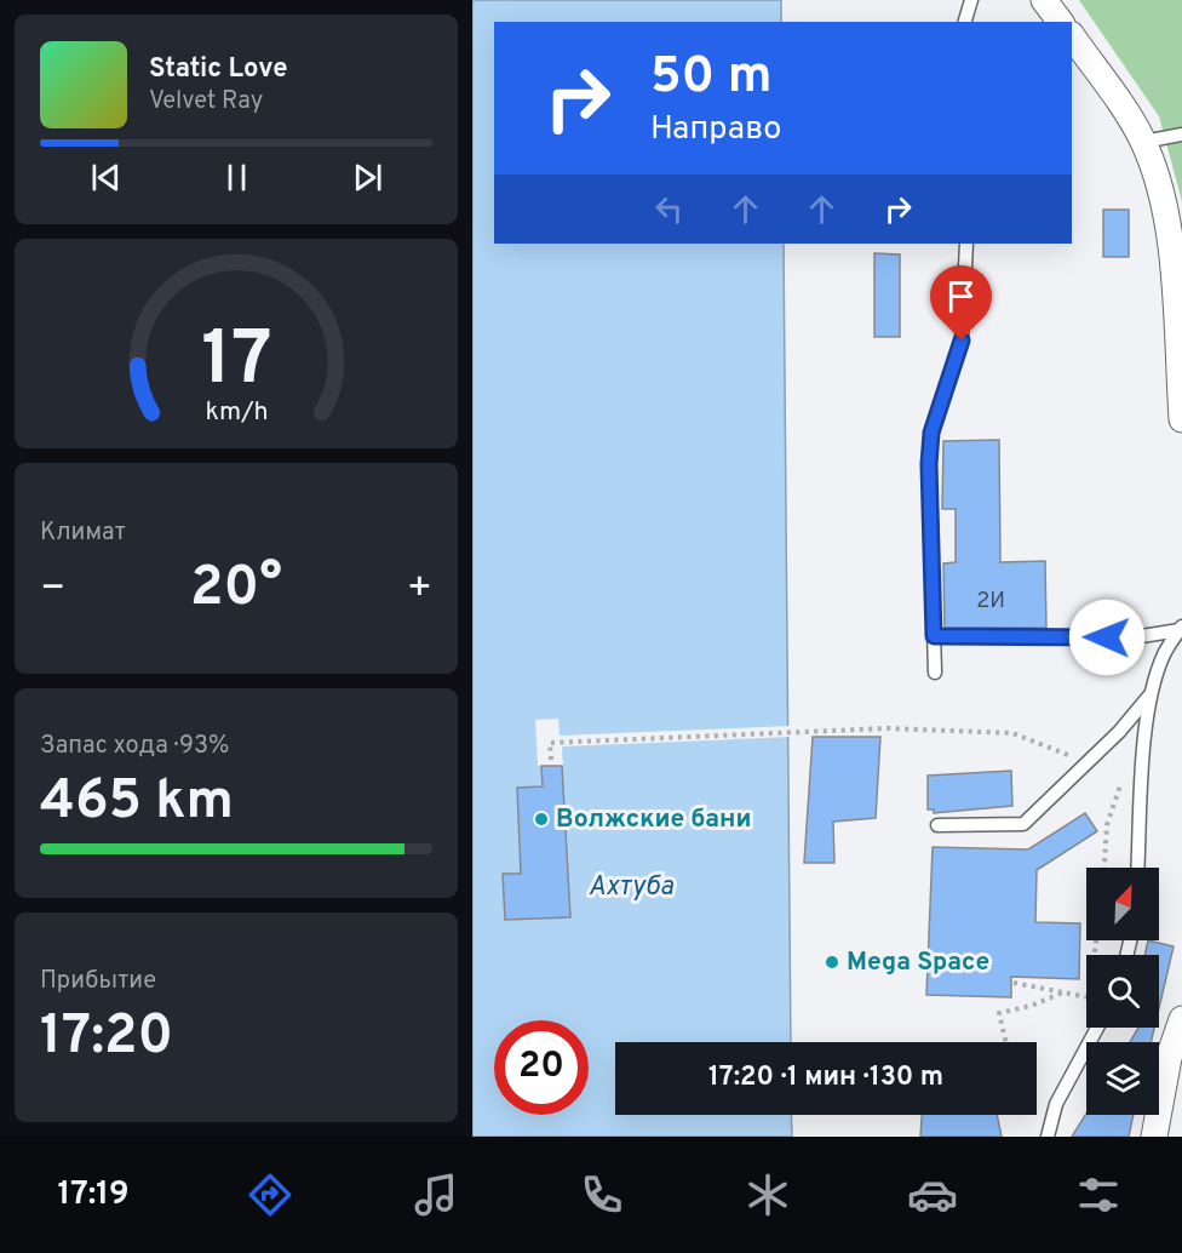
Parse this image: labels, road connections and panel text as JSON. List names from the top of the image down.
{
  "water": ["Ахтуба"],
  "places": ["Волжские бани", "Mega Space"],
  "house_numbers": ["2И"],
  "north": "top right",
  "page": {
    "turn": ["50 m", "Направо"],
    "song": ["Static Love", "Velvet Ray"],
    "tile": [
      "Климат",
      ["Запас хода · 93%", "465 km"],
      ["Прибытие", "17:20"]
    ],
    "heat": ["−", "20°", "+"],
    "limit": "20",
    "trip": "17:20 · 1 мин · 130 m",
    "tabs": "17:19",
    "gauge": ["17", "km/h"]
  }
}
